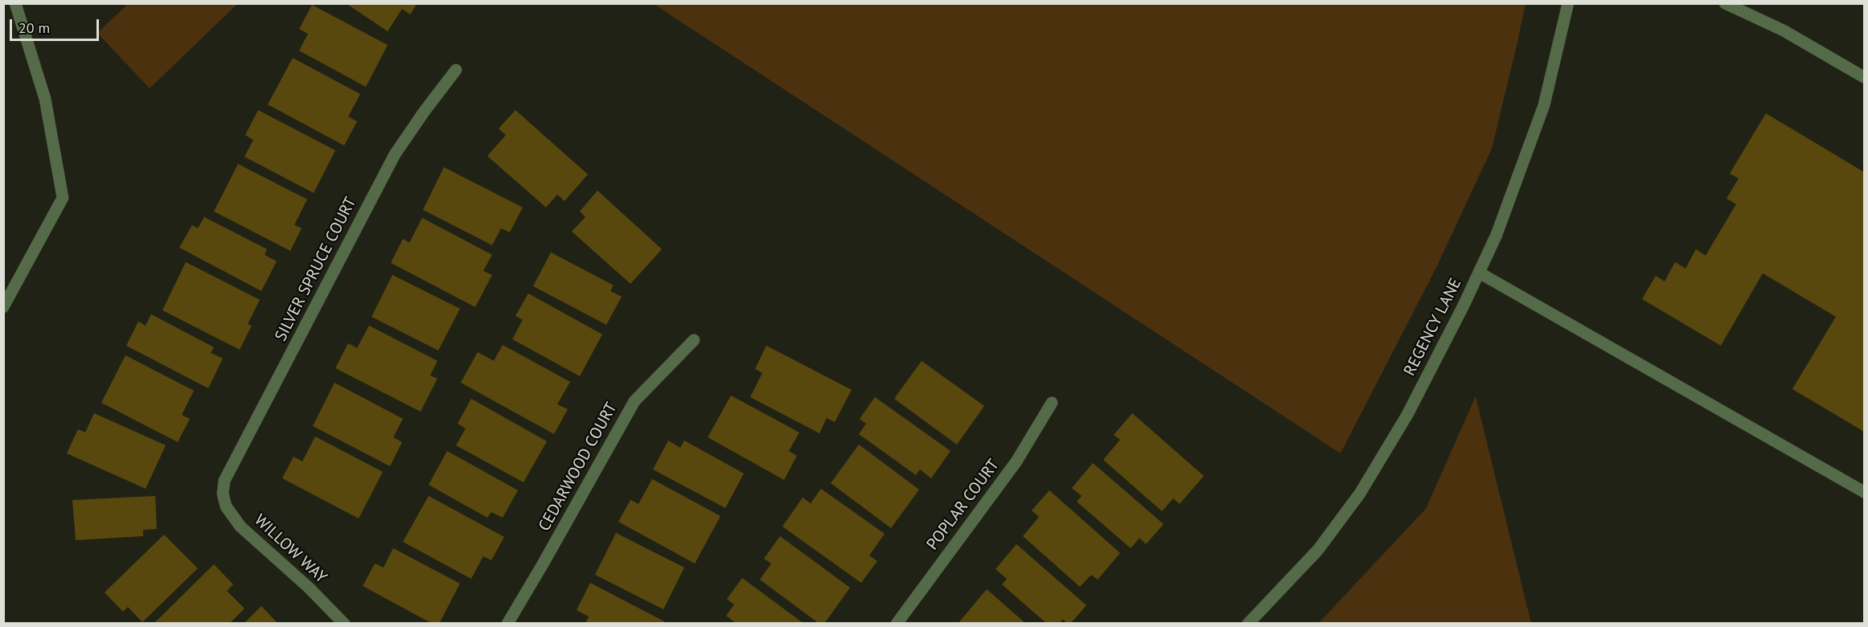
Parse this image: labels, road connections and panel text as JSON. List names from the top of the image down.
{
  "streets": {
    "street": [
      "SILVER SPRUCE COURT",
      "REGENCY LANE",
      "CEDARWOOD COURT",
      "POPLAR COURT",
      "WILLOW WAY"
    ]
  },
  "crossings": [
    ["SILVER SPRUCE COURT", "WILLOW WAY"]
  ],
  "scale_bar": "20 m"
}
